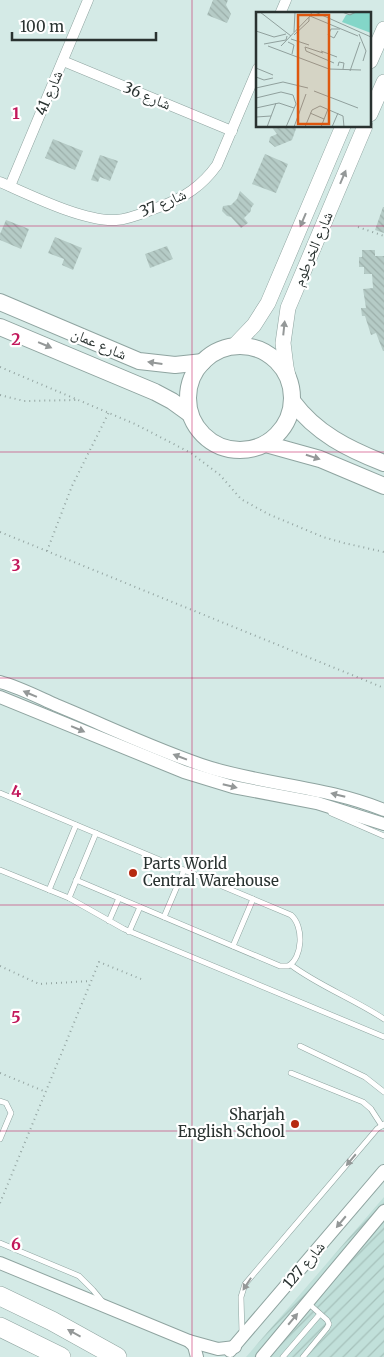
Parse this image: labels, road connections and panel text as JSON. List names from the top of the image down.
{
  "streets": {
    "main road": ["شارع الخرطوم", "شارع عمان"],
    "street": [
      "شارع 41",
      "شارع 36",
      "شارع 37",
      "شارع 127"
    ]
  },
  "crossings": [
    ["شارع 41", "شارع 36"],
    ["شارع 41", "شارع 37"],
    ["شارع 36", "شارع 37"],
    ["شارع الخرطوم", "شارع عمان"]
  ],
  "places": ["Parts World Central Warehouse", "Sharjah English School"],
  "scale_bar": "100 m",
  "grid": {
    "rows": [
      "1",
      "2",
      "3",
      "4",
      "5",
      "6"
    ]
  }
}
